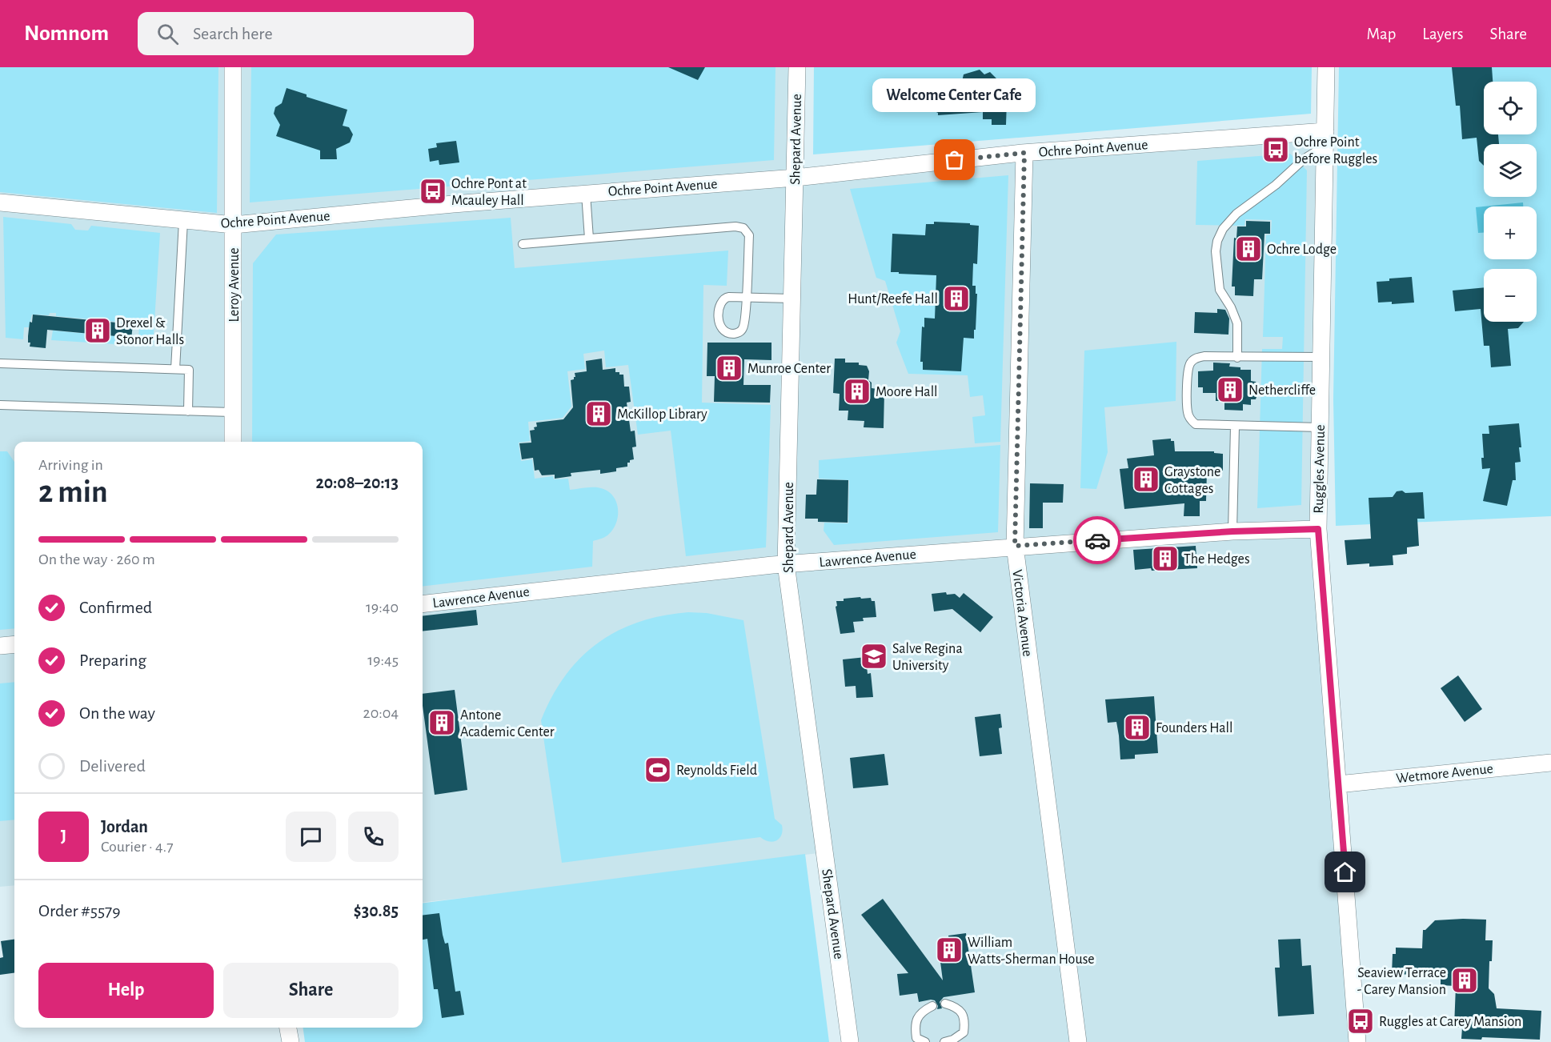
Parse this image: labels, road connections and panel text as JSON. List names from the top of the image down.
{
  "streets": {
    "street": [
      "Shepard Avenue",
      "Ochre Point Avenue",
      "Leroy Avenue",
      "Ruggles Avenue",
      "Lawrence Avenue",
      "Victoria Avenue",
      "Wetmore Avenue"
    ]
  },
  "crossings": [
    ["Shepard Avenue", "Ochre Point Avenue"],
    ["Shepard Avenue", "Lawrence Avenue"],
    ["Ochre Point Avenue", "Leroy Avenue"],
    ["Ochre Point Avenue", "Ruggles Avenue"],
    ["Ochre Point Avenue", "Victoria Avenue"],
    ["Ruggles Avenue", "Lawrence Avenue"],
    ["Ruggles Avenue", "Wetmore Avenue"],
    ["Lawrence Avenue", "Victoria Avenue"]
  ],
  "places": {
    "bus stop": ["Ochre Point before Ruggles", "Ochre Pont at Mcauley Hall", "Ruggles at Carey Mansion"],
    "other": ["Welcome Center Cafe"],
    "building": [
      "Ochre Lodge",
      "Hunt/Reefe Hall",
      "Drexel & Stonor Halls",
      "Munroe Center",
      "Nethercliffe",
      "Moore Hall",
      "McKillop Library",
      "Graystone Cottages",
      "The Hedges",
      "Antone Academic Center",
      "Founders Hall",
      "William Watts-Sherman House",
      "Seaview Terrace - Carey Mansion"
    ],
    "school or university": ["Salve Regina University"],
    "sports": ["Reynolds Field"]
  },
  "page": {
    "header": "Nomnom",
    "search": "Search here",
    "nav": ["Map", "Layers", "Share"],
    "bubble": "Welcome Center Cafe",
    "map_buttons": ["+", "−"],
    "heading": ["2 min", "Arriving in", "20:08–20:13"],
    "panel": [
      "Jordan",
      "Courier · 4.7",
      "Order #5579",
      "$30.85"
    ],
    "bar": "On the way · 260 m",
    "list": [
      ["Confirmed", "19:40"],
      ["Preparing", "19:45"],
      ["On the way", "20:04"],
      "Delivered"
    ],
    "round": "J",
    "buttons": ["Help", "Share"]
  }
}
